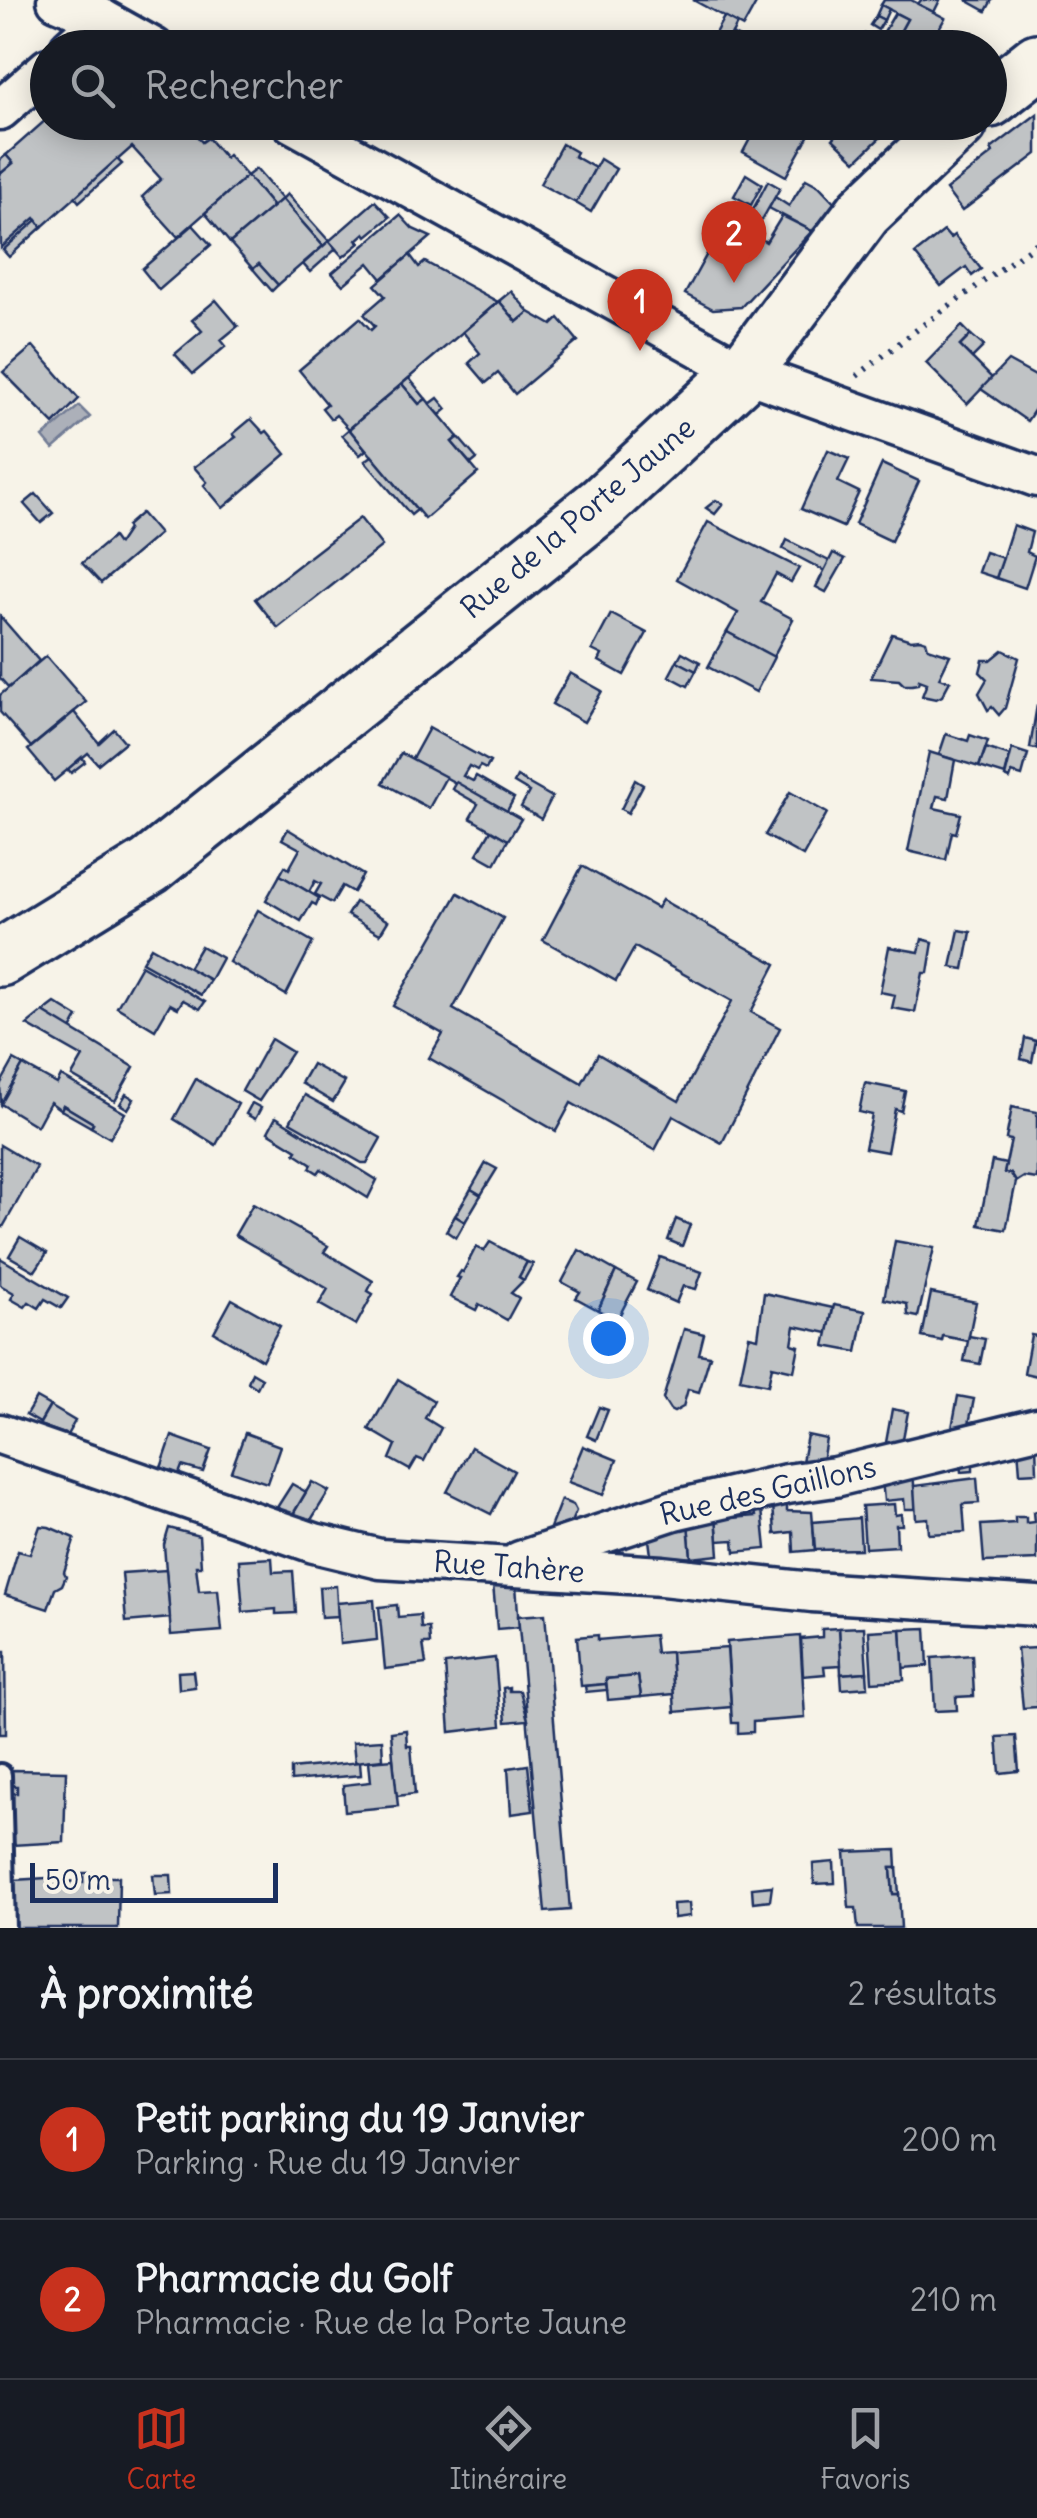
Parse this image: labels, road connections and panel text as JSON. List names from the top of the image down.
{
  "streets": {
    "main road": ["Rue de la Porte Jaune"],
    "street": ["Rue des Gaillons", "Rue Tahère"]
  },
  "crossings": [
    ["Rue des Gaillons", "Rue Tahère"]
  ],
  "scale_bar": "50 m",
  "page": {
    "search": "Rechercher",
    "pins": ["2", "1"],
    "scale": "50 m",
    "heading": ["À proximité", "2 résultats"],
    "list": [
      {
        "mark": "1",
        "name": "Petit parking du 19 Janvier",
        "note": "Parking · Rue du 19 Janvier",
        "value": "200 m"
      },
      {
        "mark": "2",
        "name": "Pharmacie du Golf",
        "note": "Pharmacie · Rue de la Porte Jaune",
        "value": "210 m"
      }
    ],
    "nav": ["Carte", "Itinéraire", "Favoris"]
  }
}
